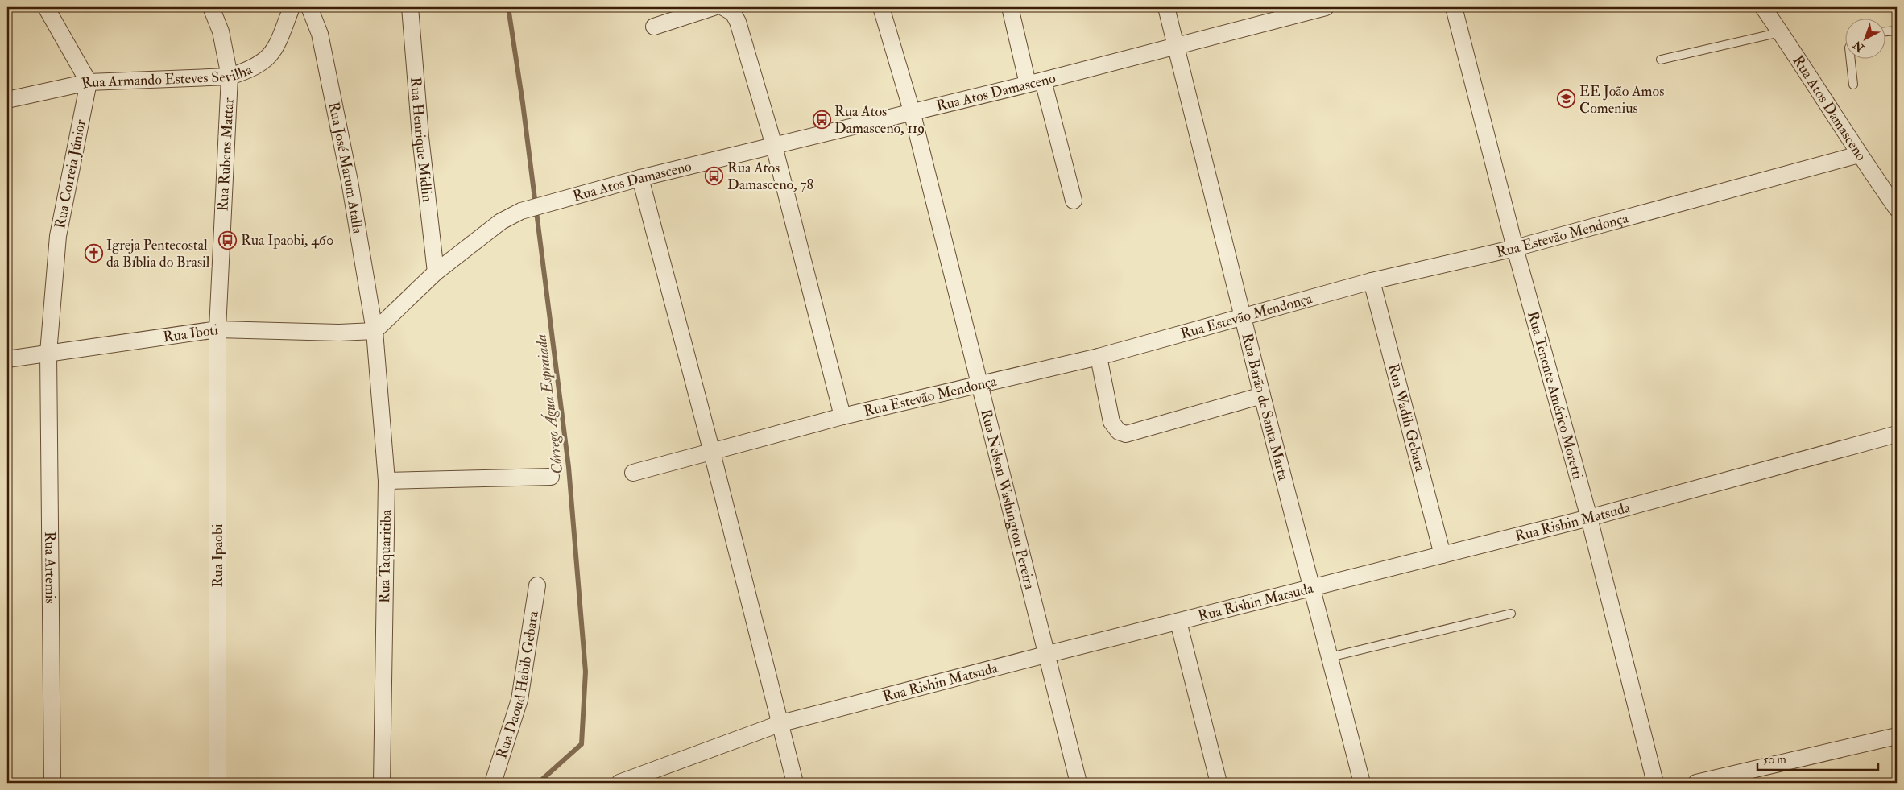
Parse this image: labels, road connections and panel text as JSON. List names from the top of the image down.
{
  "streets": {
    "street": [
      "Rua Armando Esteves Sevilha",
      "Rua Atos Damasceno",
      "Rua Henrique Midlin",
      "Rua Rubens Mattar",
      "Rua José Marum Atalla",
      "Rua Correia Júnior",
      "Rua Estevão Mendonça",
      "Rua Iboti",
      "Rua Tenente Américo Moretti",
      "Rua Barão de Santa Marta",
      "Rua Wadih Gebara",
      "Rua Nelson Washington Pereira",
      "Rua Rishin Matsuda",
      "Rua Ipaobi",
      "Rua Taquaritiba",
      "Rua Artemis",
      "Rua Daoud Habib Gebara"
    ]
  },
  "crossings": [
    ["Rua Armando Esteves Sevilha", "Rua Rubens Mattar"],
    ["Rua Armando Esteves Sevilha", "Rua Correia Júnior"],
    ["Rua Atos Damasceno", "Rua Henrique Midlin"],
    ["Rua Atos Damasceno", "Rua José Marum Atalla"],
    ["Rua Atos Damasceno", "Rua Estevão Mendonça"],
    ["Rua Atos Damasceno", "Rua Iboti"],
    ["Rua Atos Damasceno", "Rua Barão de Santa Marta"],
    ["Rua Atos Damasceno", "Rua Nelson Washington Pereira"],
    ["Rua Atos Damasceno", "Rua Taquaritiba"],
    ["Rua Rubens Mattar", "Rua Iboti"],
    ["Rua Rubens Mattar", "Rua Ipaobi"],
    ["Rua José Marum Atalla", "Rua Iboti"],
    ["Rua José Marum Atalla", "Rua Taquaritiba"],
    ["Rua Correia Júnior", "Rua Iboti"],
    ["Rua Correia Júnior", "Rua Artemis"],
    ["Rua Estevão Mendonça", "Rua Tenente Américo Moretti"],
    ["Rua Estevão Mendonça", "Rua Barão de Santa Marta"],
    ["Rua Estevão Mendonça", "Rua Wadih Gebara"],
    ["Rua Estevão Mendonça", "Rua Nelson Washington Pereira"],
    ["Rua Iboti", "Rua Ipaobi"],
    ["Rua Iboti", "Rua Taquaritiba"],
    ["Rua Iboti", "Rua Artemis"],
    ["Rua Tenente Américo Moretti", "Rua Rishin Matsuda"],
    ["Rua Barão de Santa Marta", "Rua Rishin Matsuda"],
    ["Rua Wadih Gebara", "Rua Rishin Matsuda"],
    ["Rua Nelson Washington Pereira", "Rua Rishin Matsuda"]
  ],
  "water": ["Córrego Água Espraiada"],
  "places": {
    "school or university": ["EE João Amos Comenius"],
    "bus stop": ["Rua Atos Damasceno, 119", "Rua Atos Damasceno, 78", "Rua Ipaobi, 460"],
    "church": ["Igreja Pentecostal da Bíblia do Brasil"]
  },
  "scale_bar": "50 m",
  "north": "bottom left"
}
